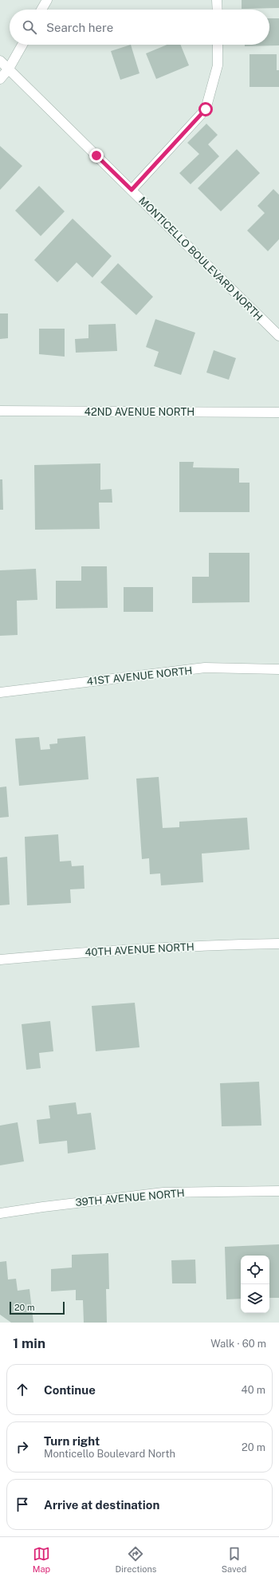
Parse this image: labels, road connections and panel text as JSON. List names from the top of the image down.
{
  "streets": {
    "street": [
      "MONTICELLO BOULEVARD NORTH",
      "42ND AVENUE NORTH",
      "41ST AVENUE NORTH",
      "40TH AVENUE NORTH",
      "39TH AVENUE NORTH"
    ]
  },
  "scale_bar": "20 m",
  "page": {
    "search": "Search here",
    "scale": "20 m",
    "heading": ["1 min", "Walk · 60 m"],
    "list": [
      ["Continue", "40 m"],
      ["Turn right", "Monticello Boulevard North", "20 m"],
      "Arrive at destination"
    ],
    "nav": ["Map", "Directions", "Saved"]
  }
}
